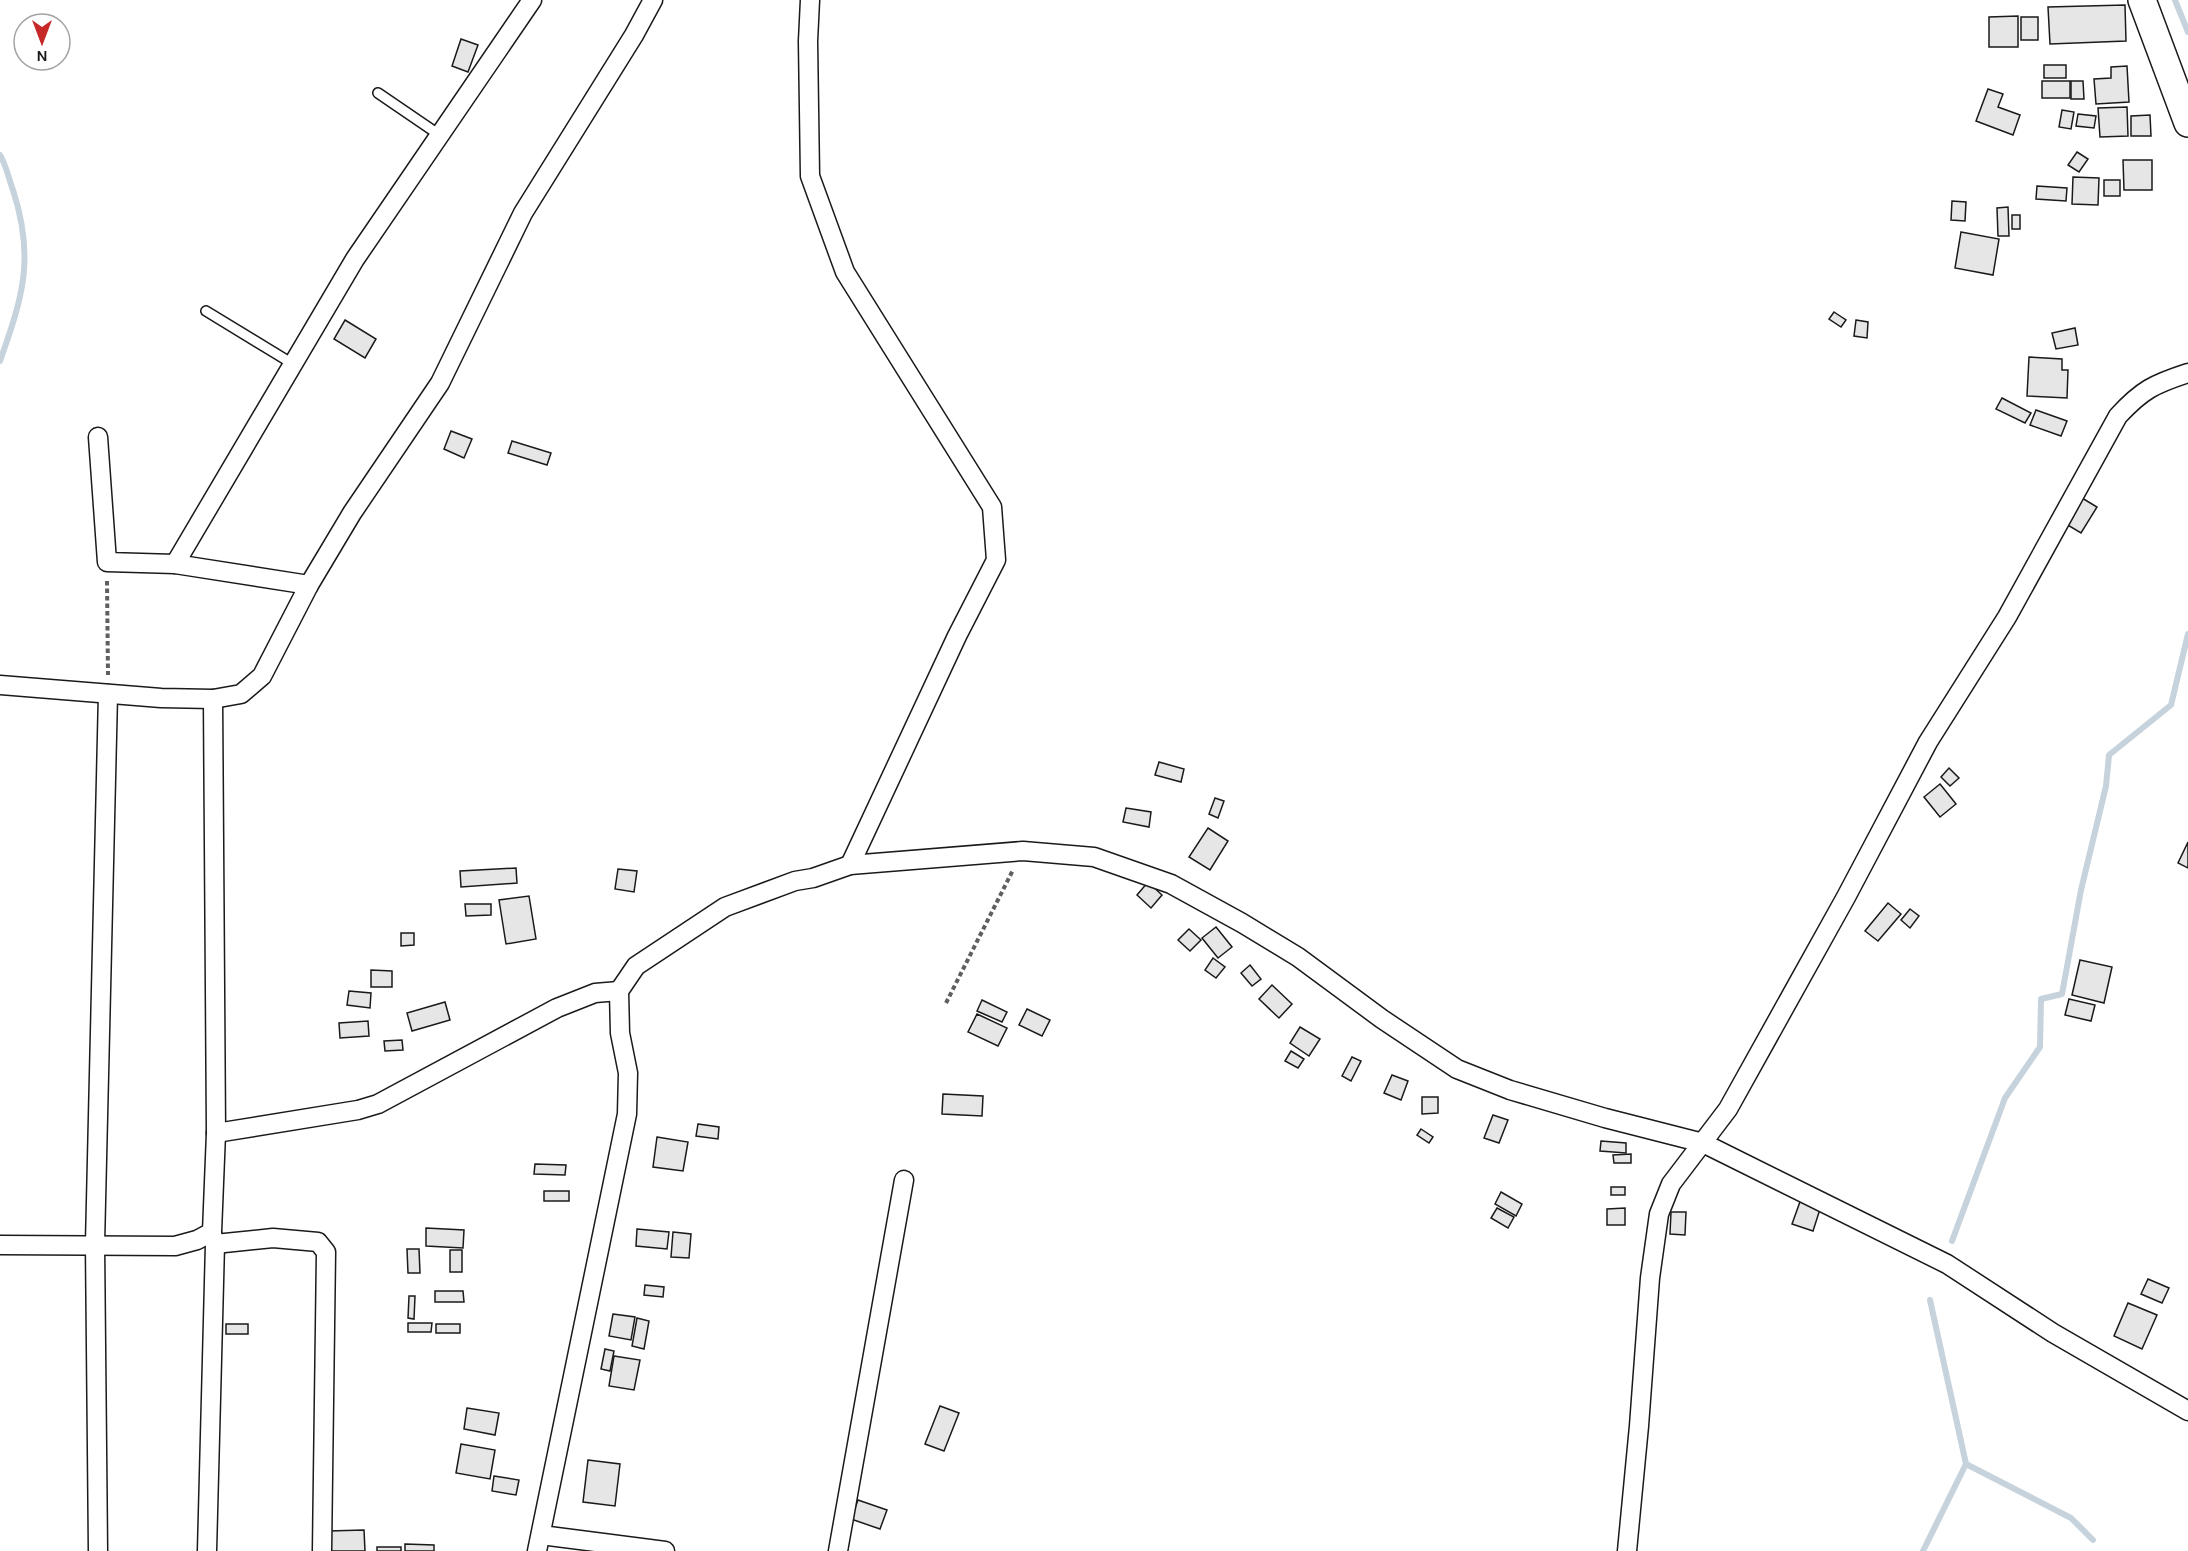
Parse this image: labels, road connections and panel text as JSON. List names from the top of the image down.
{
  "north": "bottom"
}
